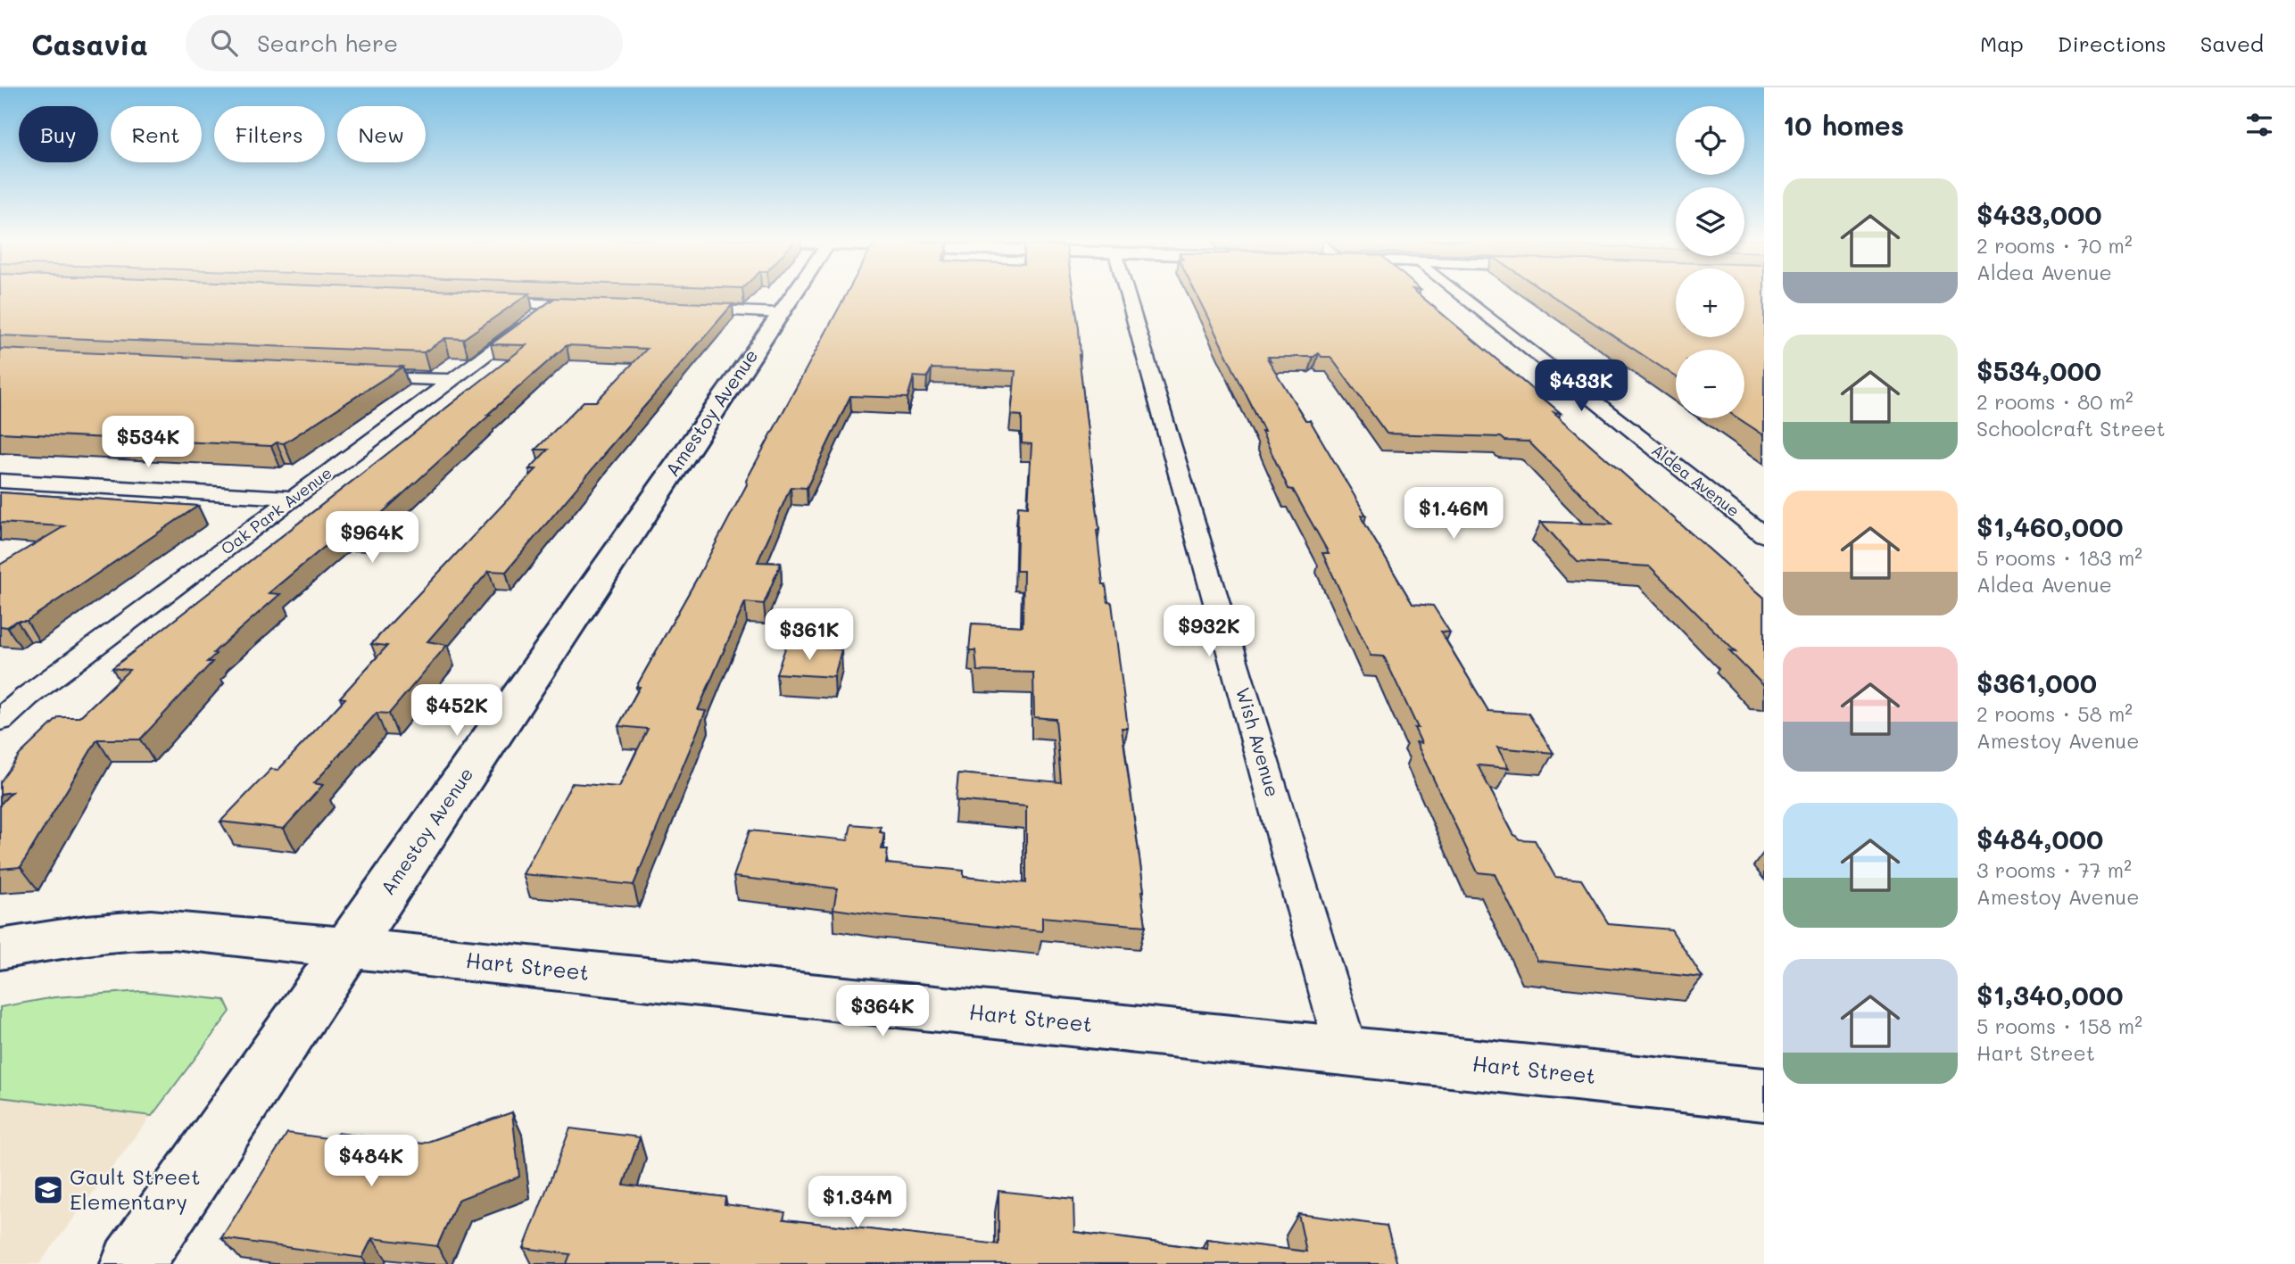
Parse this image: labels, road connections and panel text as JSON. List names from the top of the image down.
{
  "streets": {
    "street": [
      "Amestoy Avenue",
      "Aldea Avenue",
      "Oak Park Avenue",
      "Wish Avenue",
      "Hart Street"
    ]
  },
  "crossings": [
    ["Amestoy Avenue", "Hart Street"],
    ["Wish Avenue", "Hart Street"]
  ],
  "places": {
    "school or university": ["Gault Street Elementary"]
  },
  "page": {
    "header": "Casavia",
    "search": "Search here",
    "nav": ["Map", "Directions", "Saved"],
    "heading": "10 homes",
    "map_buttons": ["+", "−"],
    "chip": [
      "Buy",
      "Rent",
      "Filters",
      "New"
    ],
    "list": [
      {
        "name": "$433,000",
        "note": "2 rooms · 70 m² · Aldea Avenue"
      },
      {
        "name": "$534,000",
        "note": "2 rooms · 80 m² · Schoolcraft Street"
      },
      {
        "name": "$1,460,000",
        "note": "5 rooms · 183 m² · Aldea Avenue"
      },
      {
        "name": "$361,000",
        "note": "2 rooms · 58 m² · Amestoy Avenue"
      },
      {
        "name": "$484,000",
        "note": "3 rooms · 77 m² · Amestoy Avenue"
      },
      {
        "name": "$1,340,000",
        "note": "5 rooms · 158 m² · Hart Street"
      }
    ],
    "price": [
      "$433K",
      "$534K",
      "$1.46M",
      "$964K",
      "$932K",
      "$361K",
      "$452K",
      "$364K",
      "$484K",
      "$1.34M"
    ]
  }
}
